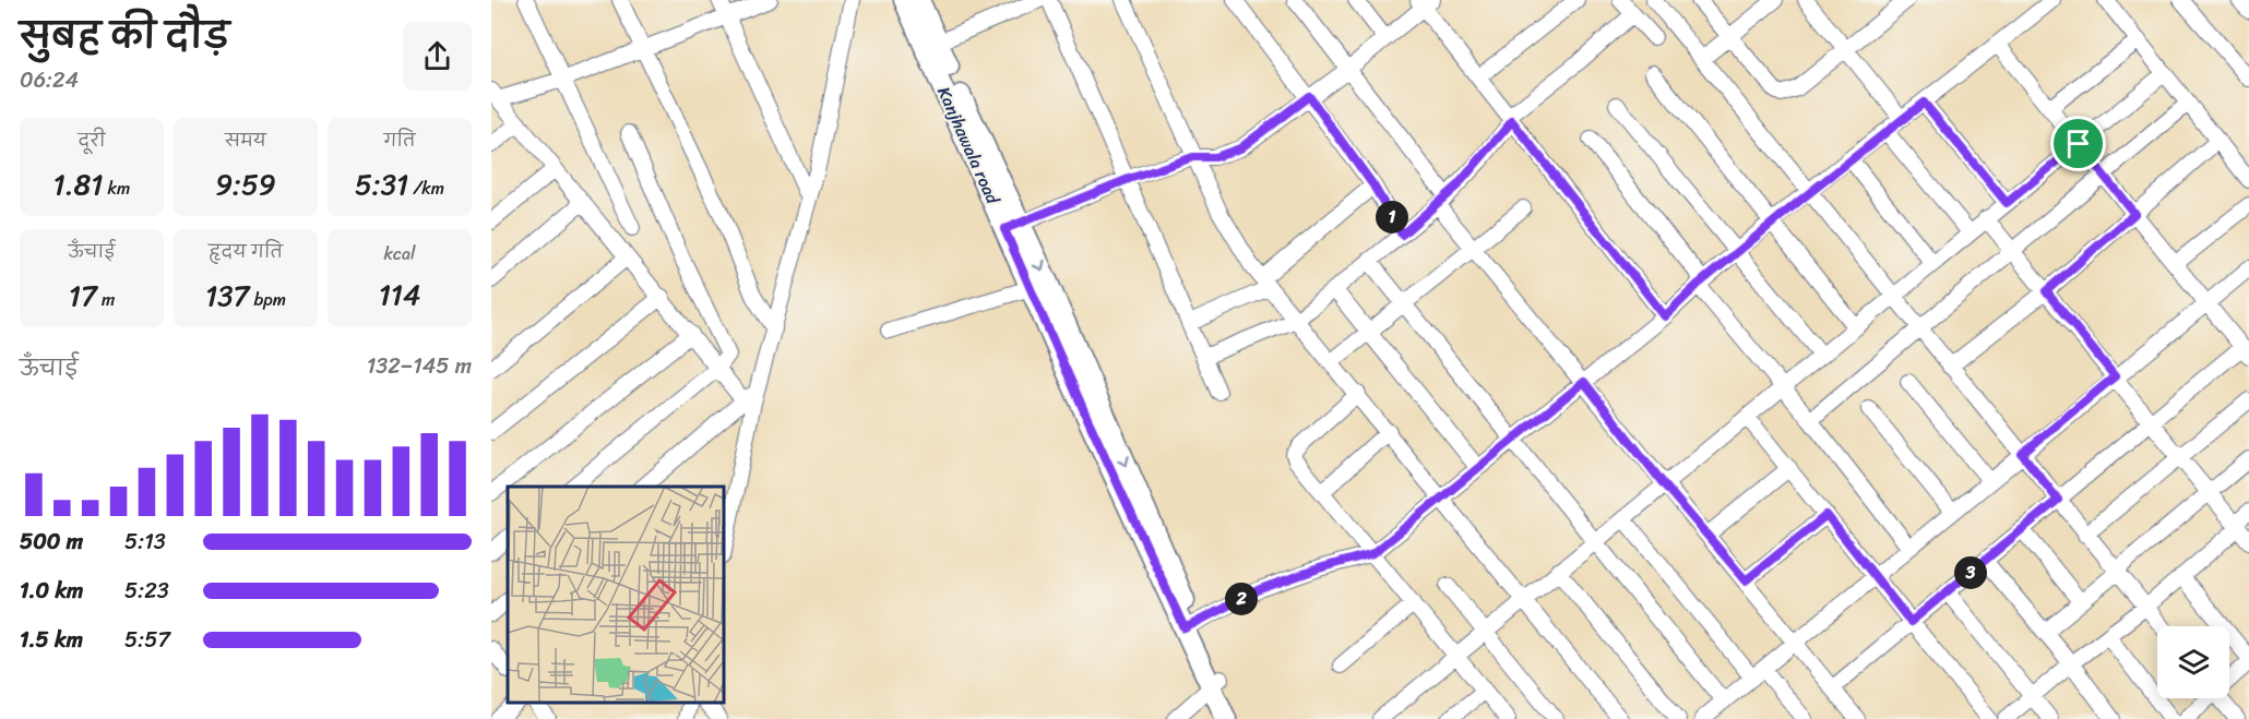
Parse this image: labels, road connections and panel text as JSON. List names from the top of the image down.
{
  "streets": {
    "main road": ["Kanjhawala road"]
  },
  "page": {
    "heading": ["सुबह की दौड़", "06:24"],
    "stats": [
      ["दूरी", "1.81 km"],
      ["समय", "9:59"],
      ["गति", "5:31 /km"],
      ["ऊँचाई", "17 m"],
      ["हृदय गति", "137 bpm"],
      ["kcal", "114"]
    ],
    "pins": ["1", "3", "2"],
    "chart": ["ऊँचाई", "132–145 m"],
    "list": [
      {
        "name": "500 m",
        "note": "5:13"
      },
      {
        "name": "1.0 km",
        "note": "5:23"
      },
      {
        "name": "1.5 km",
        "note": "5:57"
      }
    ]
  }
}
